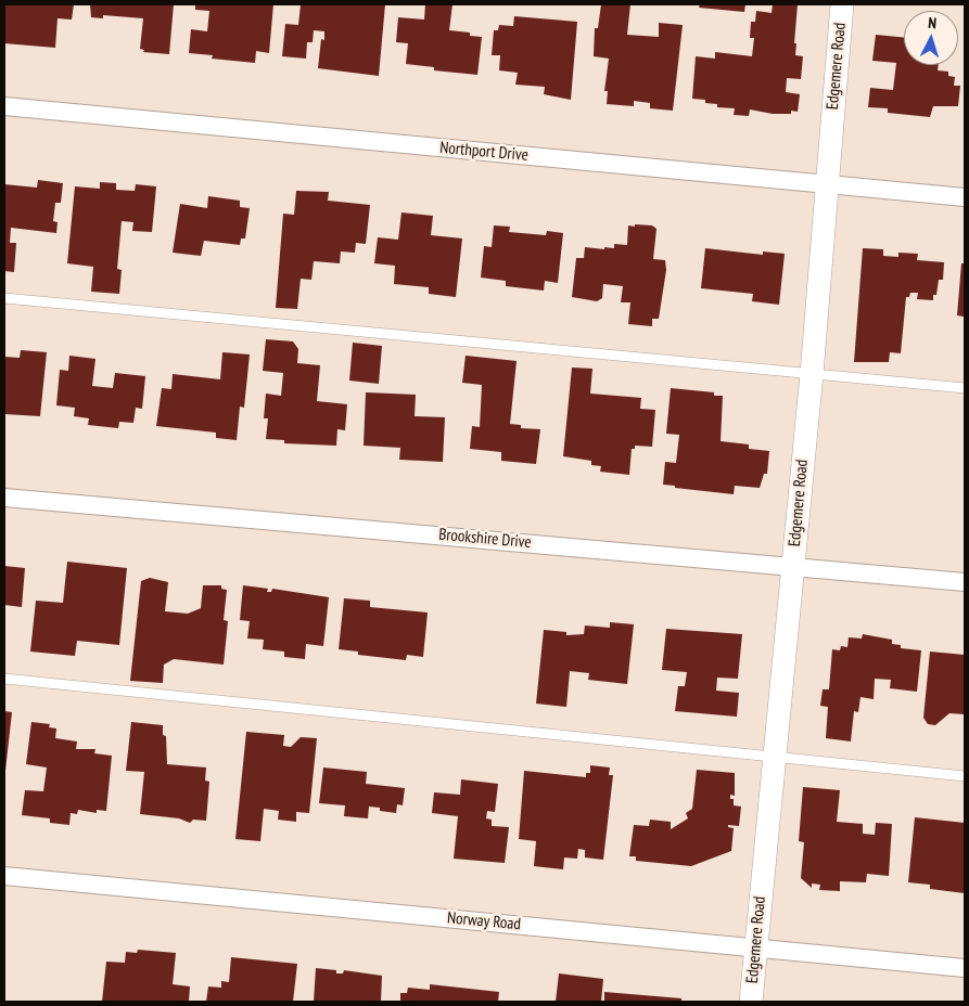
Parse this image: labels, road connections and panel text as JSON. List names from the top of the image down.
{
  "streets": {
    "street": [
      "Edgemere Road",
      "Northport Drive",
      "Brookshire Drive",
      "Norway Road"
    ]
  },
  "crossings": [
    ["Edgemere Road", "Northport Drive"],
    ["Edgemere Road", "Brookshire Drive"],
    ["Edgemere Road", "Norway Road"]
  ],
  "north": "top"
}
